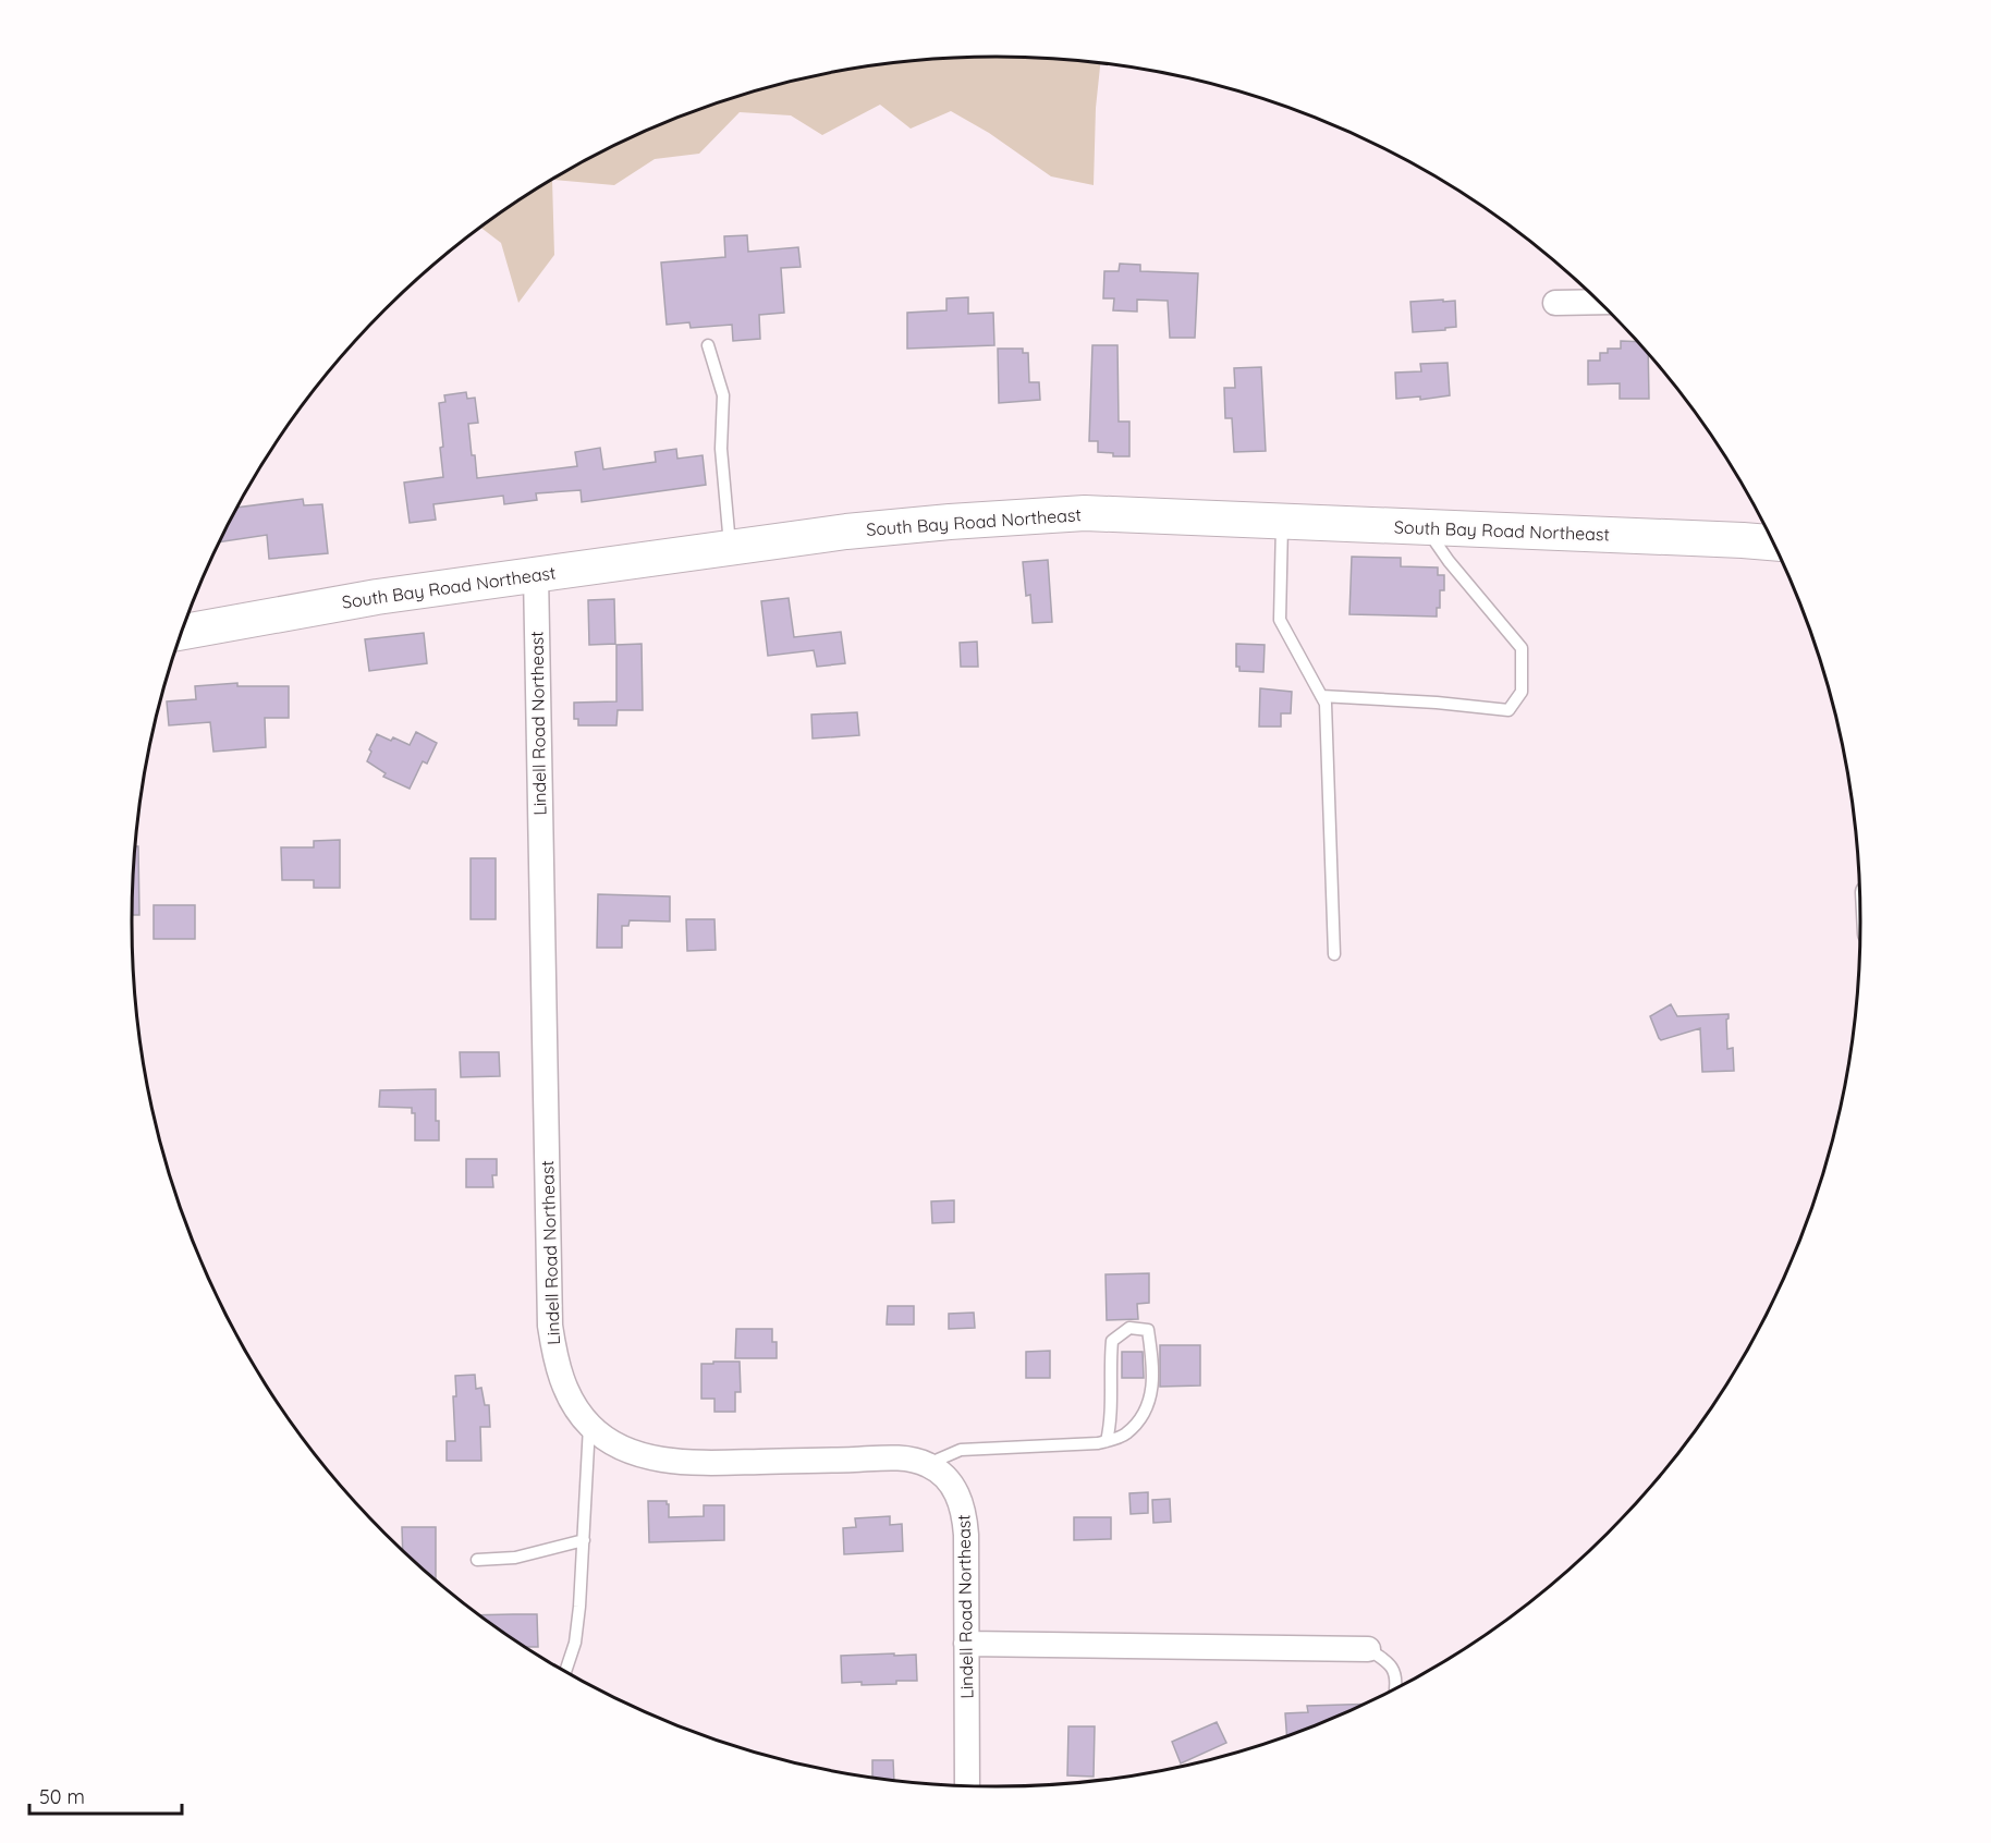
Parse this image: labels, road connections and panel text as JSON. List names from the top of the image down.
{
  "streets": {
    "street": ["South Bay Road Northeast", "Lindell Road Northeast"]
  },
  "crossings": [
    ["South Bay Road Northeast", "Lindell Road Northeast"]
  ],
  "scale_bar": "50 m"
}
